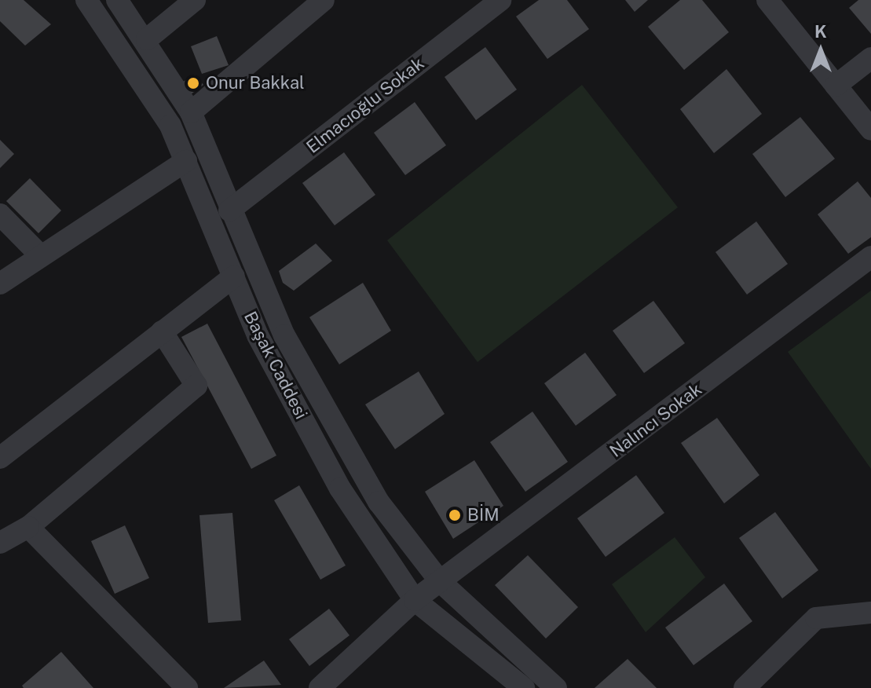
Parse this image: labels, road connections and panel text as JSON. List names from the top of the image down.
{
  "streets": {
    "street": ["Elmacıoğlu Sokak", "Başak Caddesi", "Nalıncı Sokak"]
  },
  "crossings": [
    ["Elmacıoğlu Sokak", "Başak Caddesi"],
    ["Başak Caddesi", "Nalıncı Sokak"]
  ],
  "places": ["Onur Bakkal", "BİM"],
  "north": "top"
}
